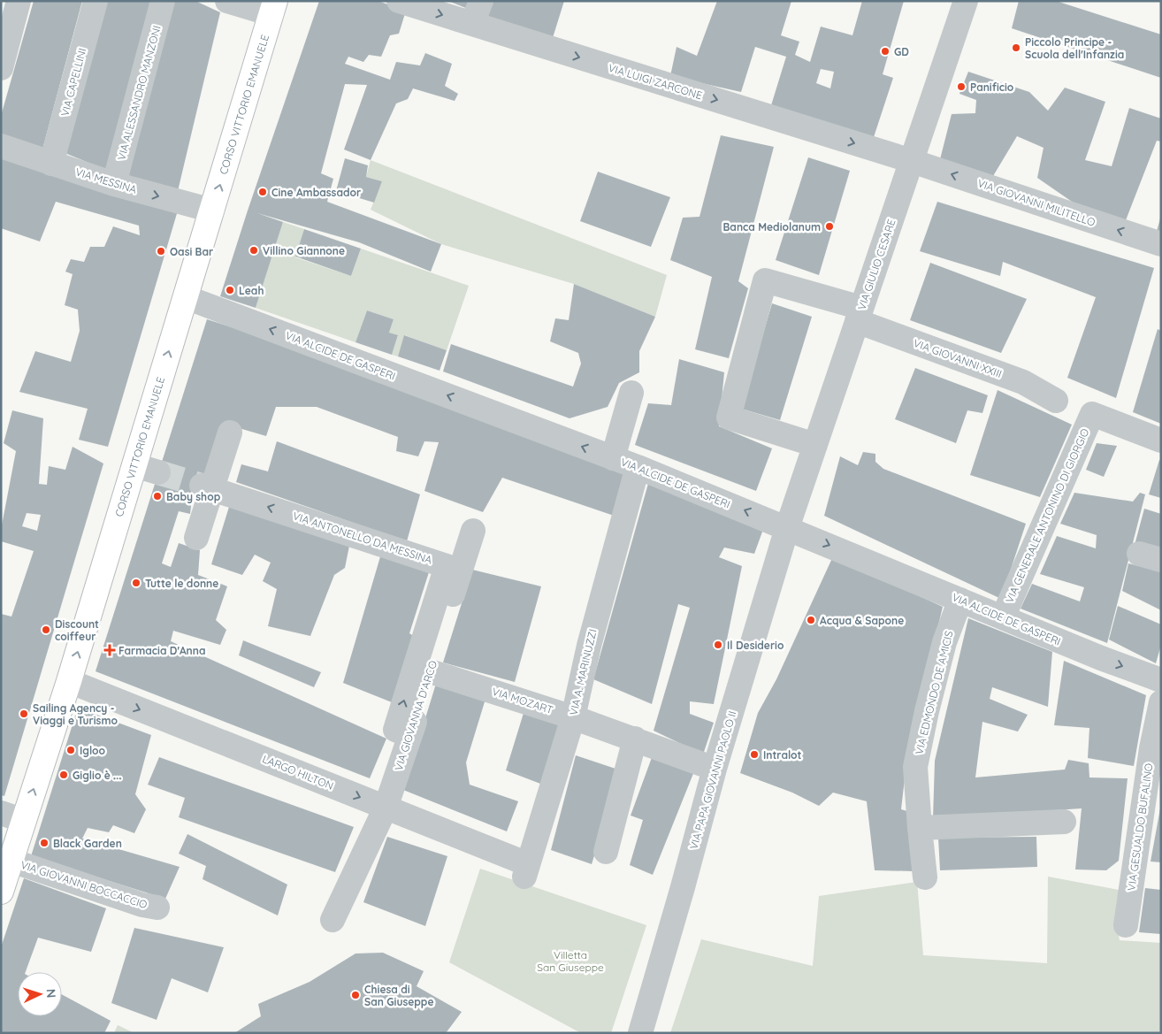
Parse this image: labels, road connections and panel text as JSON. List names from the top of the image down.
{
  "streets": {
    "main road": ["CORSO VITTORIO EMANUELE"],
    "street": [
      "VIA LUIGI ZARCONE",
      "VIA CAPELLINI",
      "VIA ALESSANDRO MANZONI",
      "VIA MESSINA",
      "VIA GIOVANNI MILITELLO",
      "VIA GIULIO CESARE",
      "VIA ALCIDE DE GASPERI",
      "VIA GIOVANNI XXIII",
      "VIA GENERALE ANTONINO DI GIORGIO",
      "VIA ANTONELLO DA MESSINA",
      "VIA A. MARINUZZI",
      "VIA EDMONDO DE AMICIS",
      "VIA MOZART",
      "VIA GIOVANNA D'ARCO",
      "LARGO HILTON",
      "VIA PAPA GIOVANNI PAOLO II",
      "VIA GESUALDO BUFALINO",
      "VIA GIOVANNI BOCCACCIO"
    ]
  },
  "crossings": [
    ["VIA LUIGI ZARCONE", "VIA GIOVANNI MILITELLO"],
    ["VIA LUIGI ZARCONE", "VIA GIULIO CESARE"],
    ["VIA CAPELLINI", "VIA MESSINA"],
    ["VIA ALESSANDRO MANZONI", "VIA MESSINA"],
    ["CORSO VITTORIO EMANUELE", "VIA MESSINA"],
    ["CORSO VITTORIO EMANUELE", "VIA ALCIDE DE GASPERI"],
    ["CORSO VITTORIO EMANUELE", "LARGO HILTON"],
    ["CORSO VITTORIO EMANUELE", "VIA GIOVANNI BOCCACCIO"],
    ["VIA GIOVANNI MILITELLO", "VIA GIULIO CESARE"],
    ["VIA GIULIO CESARE", "VIA ALCIDE DE GASPERI"],
    ["VIA GIULIO CESARE", "VIA GIOVANNI XXIII"],
    ["VIA GIULIO CESARE", "VIA PAPA GIOVANNI PAOLO II"],
    ["VIA ALCIDE DE GASPERI", "VIA GENERALE ANTONINO DI GIORGIO"],
    ["VIA ALCIDE DE GASPERI", "VIA A. MARINUZZI"],
    ["VIA ALCIDE DE GASPERI", "VIA EDMONDO DE AMICIS"],
    ["VIA ALCIDE DE GASPERI", "VIA PAPA GIOVANNI PAOLO II"],
    ["VIA ANTONELLO DA MESSINA", "VIA GIOVANNA D'ARCO"],
    ["VIA A. MARINUZZI", "VIA MOZART"],
    ["VIA A. MARINUZZI", "LARGO HILTON"],
    ["VIA MOZART", "VIA GIOVANNA D'ARCO"],
    ["VIA MOZART", "VIA PAPA GIOVANNI PAOLO II"],
    ["VIA GIOVANNA D'ARCO", "LARGO HILTON"]
  ],
  "one_way": [
    "VIA LUIGI ZARCONE",
    "CORSO VITTORIO EMANUELE",
    "VIA GIOVANNI MILITELLO",
    "LARGO HILTON"
  ],
  "parks": ["Villetta San Giuseppe"],
  "places": {
    "other": [
      "Piccolo Principe - Scuola dell'Infanzia",
      "GD",
      "Panificio",
      "Cine Ambassador",
      "Banca Mediolanum",
      "Villino Giannone",
      "Oasi Bar",
      "Leah",
      "Baby shop",
      "Tutte le donne",
      "Acqua & Sapone",
      "Discount coiffeur",
      "Il Desiderio",
      "Sailing Agency - Viaggi e Turismo",
      "Igloo",
      "Intralot",
      "Giglio è ...",
      "Black Garden",
      "Chiesa di San Giuseppe"
    ],
    "health": ["Farmacia D'Anna"]
  },
  "north": "right"
}
